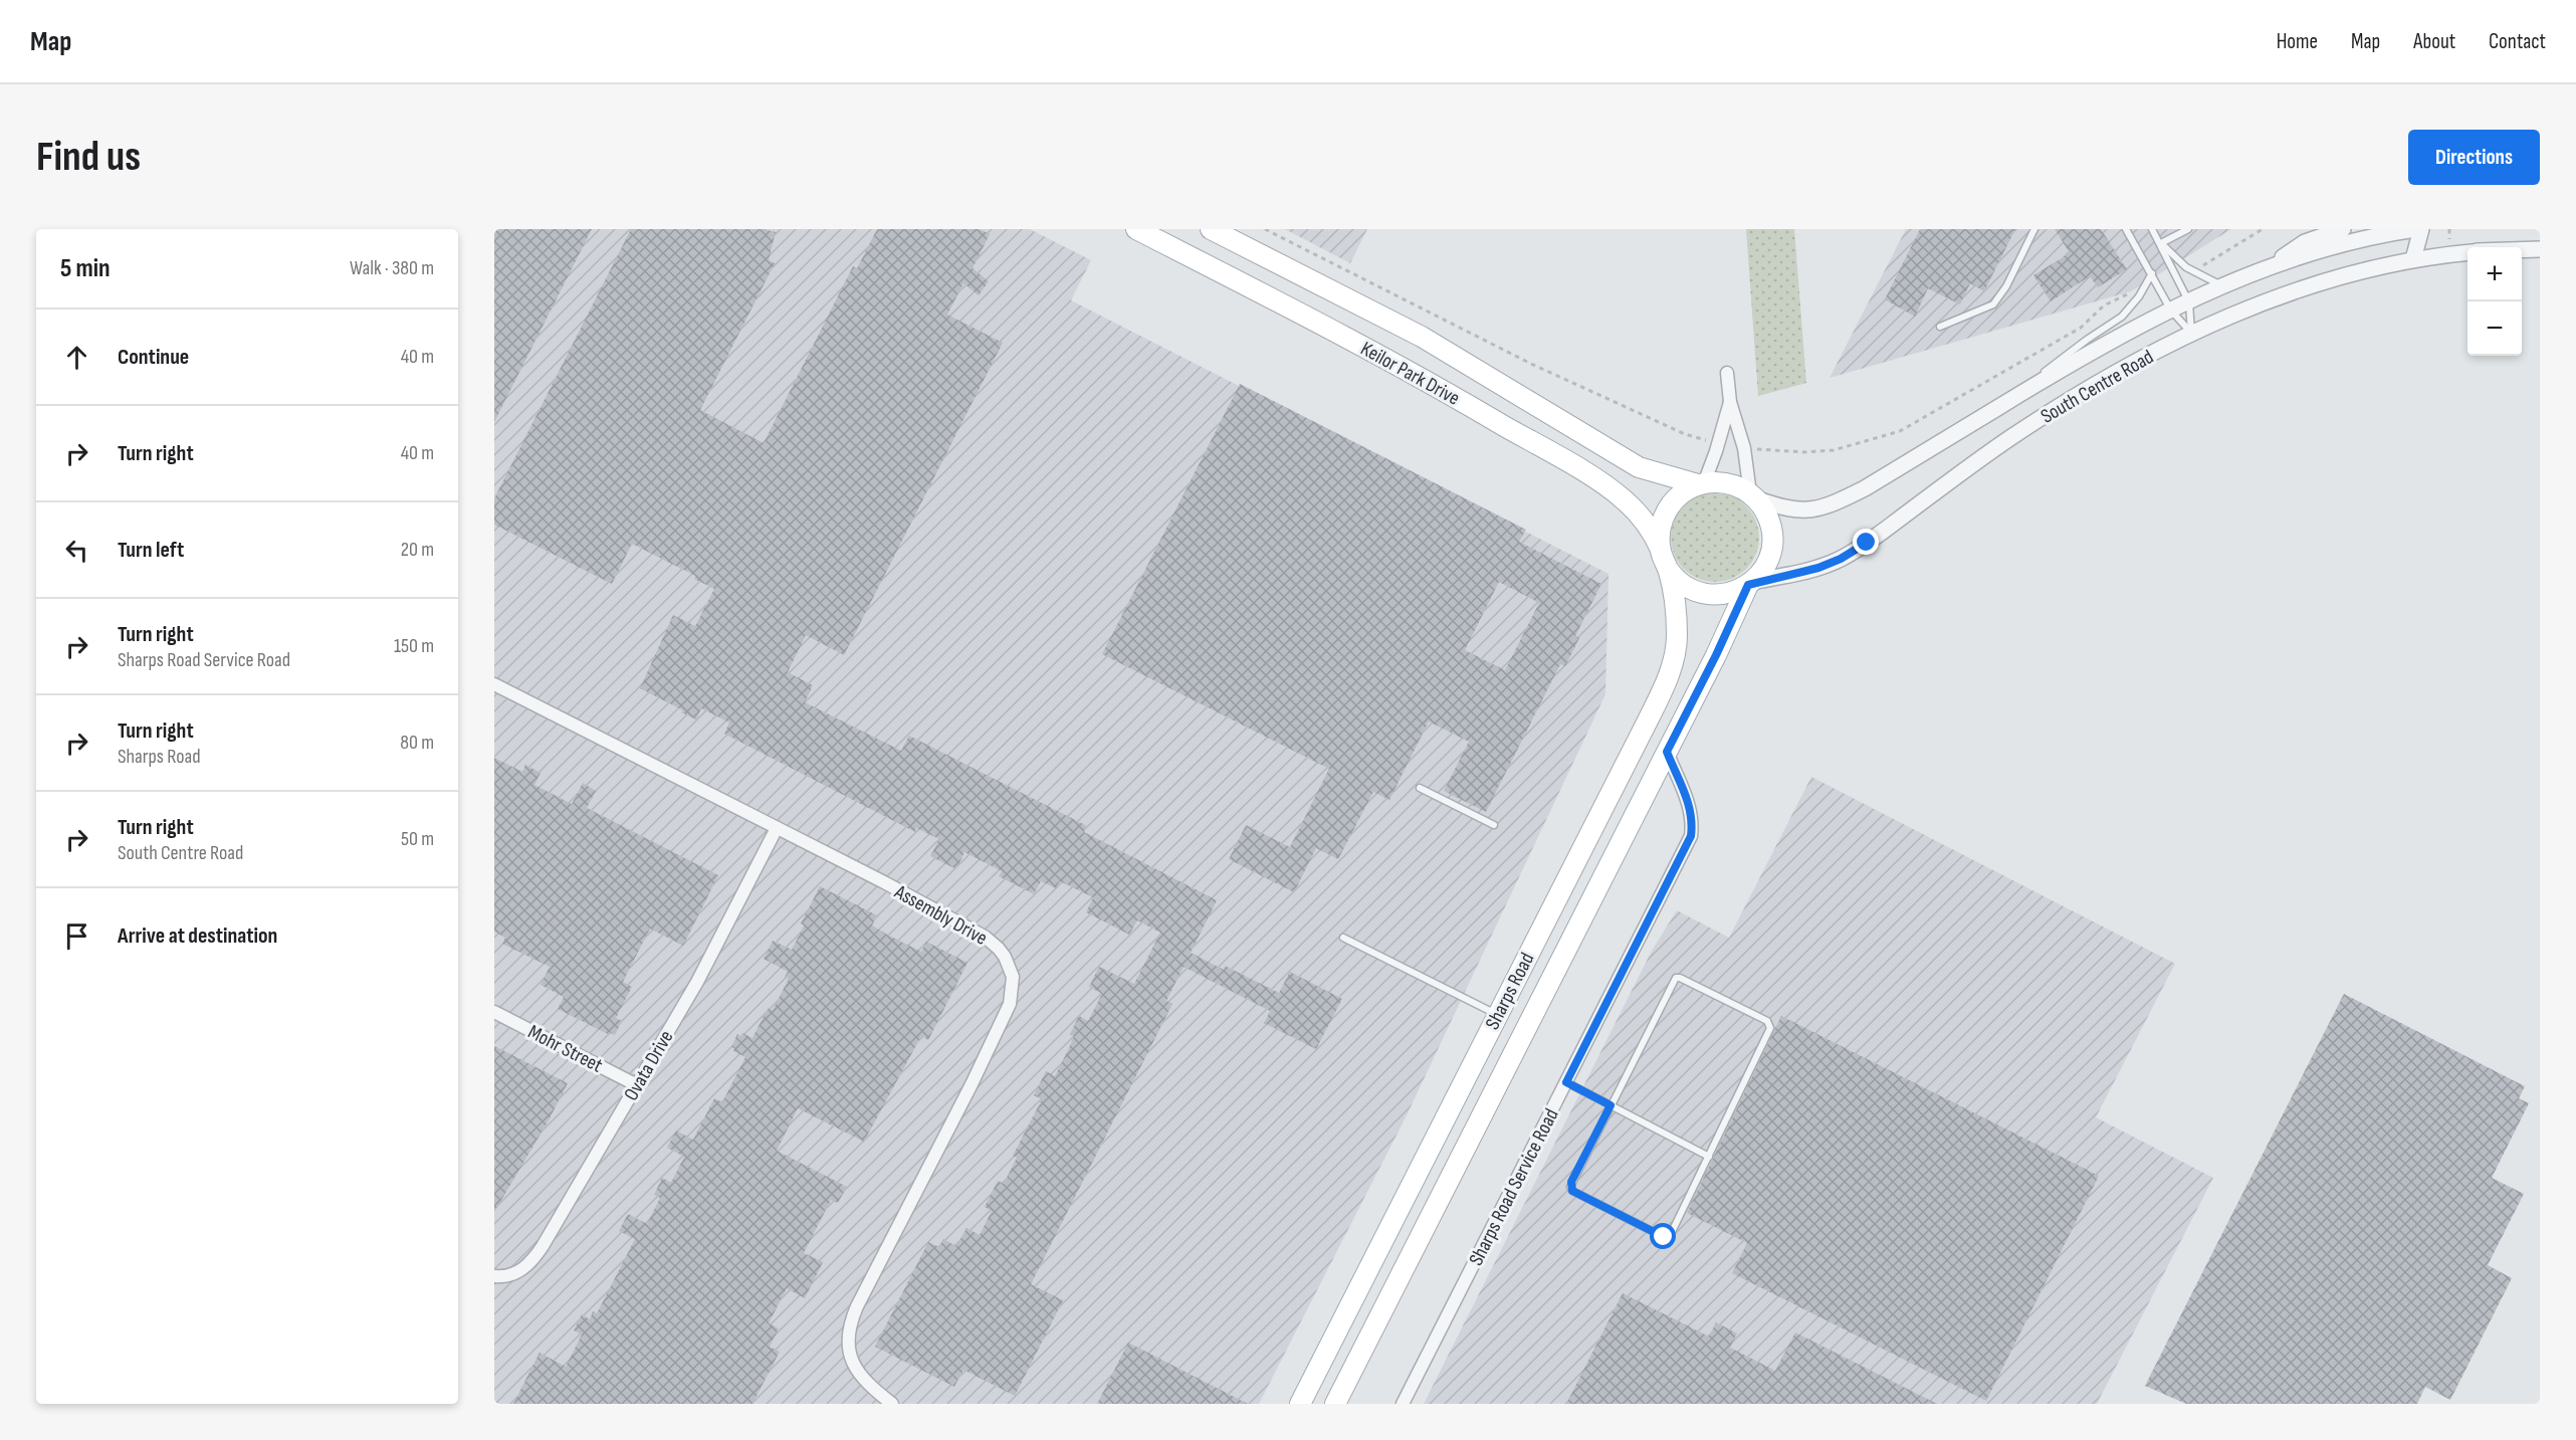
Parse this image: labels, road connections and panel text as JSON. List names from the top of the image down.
{
  "streets": {
    "main road": ["Keilor Park Drive", "Sharps Road"],
    "street": [
      "South Centre Road",
      "Assembly Drive",
      "Mohr Street",
      "Ovata Drive",
      "Sharps Road Service Road"
    ]
  },
  "crossings": [
    ["Keilor Park Drive", "South Centre Road"],
    ["Keilor Park Drive", "Sharps Road"],
    ["South Centre Road", "Sharps Road"],
    ["Assembly Drive", "Ovata Drive"],
    ["Sharps Road", "Sharps Road Service Road"],
    ["Mohr Street", "Ovata Drive"]
  ],
  "page": {
    "header": "Map",
    "nav": [
      "Home",
      "Map",
      "About",
      "Contact"
    ],
    "buttons": "Directions",
    "title": "Find us",
    "heading": ["5 min", "Walk · 380 m"],
    "map_buttons": ["+", "−"],
    "list": [
      ["Continue", "40 m"],
      ["Turn right", "40 m"],
      ["Turn left", "20 m"],
      ["Turn right", "Sharps Road Service Road", "150 m"],
      ["Turn right", "Sharps Road", "80 m"],
      ["Turn right", "South Centre Road", "50 m"],
      "Arrive at destination"
    ]
  }
}
